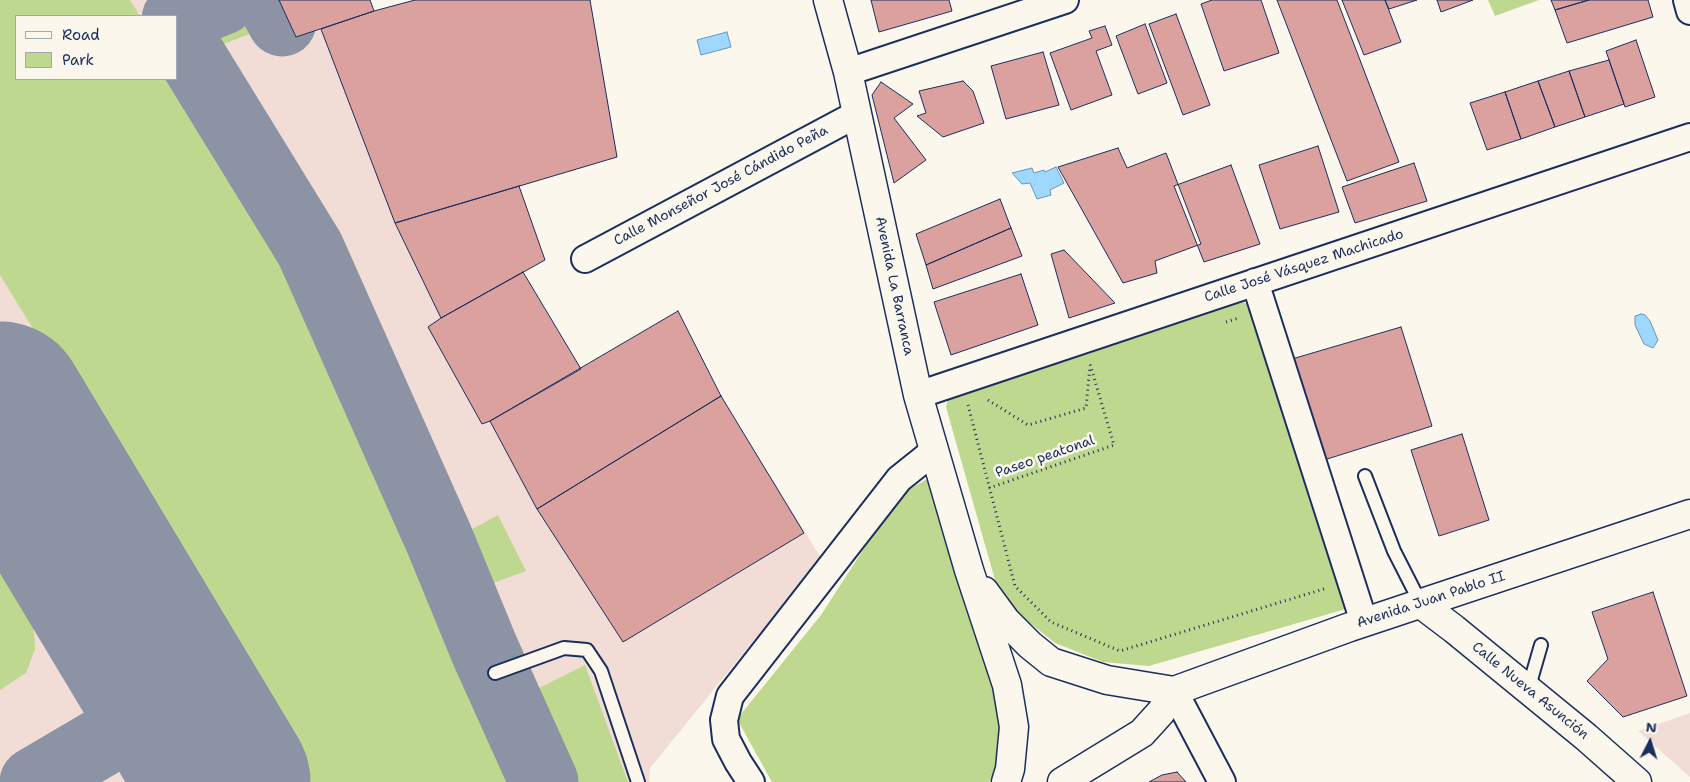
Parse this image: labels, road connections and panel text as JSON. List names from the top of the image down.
{
  "streets": {
    "street": [
      "Calle Monseñor José Cándido Peña",
      "Calle José Vásquez Machicado",
      "Avenida La Barranca",
      "Avenida Juan Pablo II",
      "Calle Nueva Asunción"
    ],
    "path": ["Paseo peatonal"]
  },
  "crossings": [
    ["Calle Monseñor José Cándido Peña", "Avenida La Barranca"],
    ["Calle José Vásquez Machicado", "Avenida La Barranca"],
    ["Avenida La Barranca", "Avenida Juan Pablo II"],
    ["Avenida Juan Pablo II", "Calle Nueva Asunción"]
  ],
  "legend": ["Road", "Park"],
  "north": "top"
}
